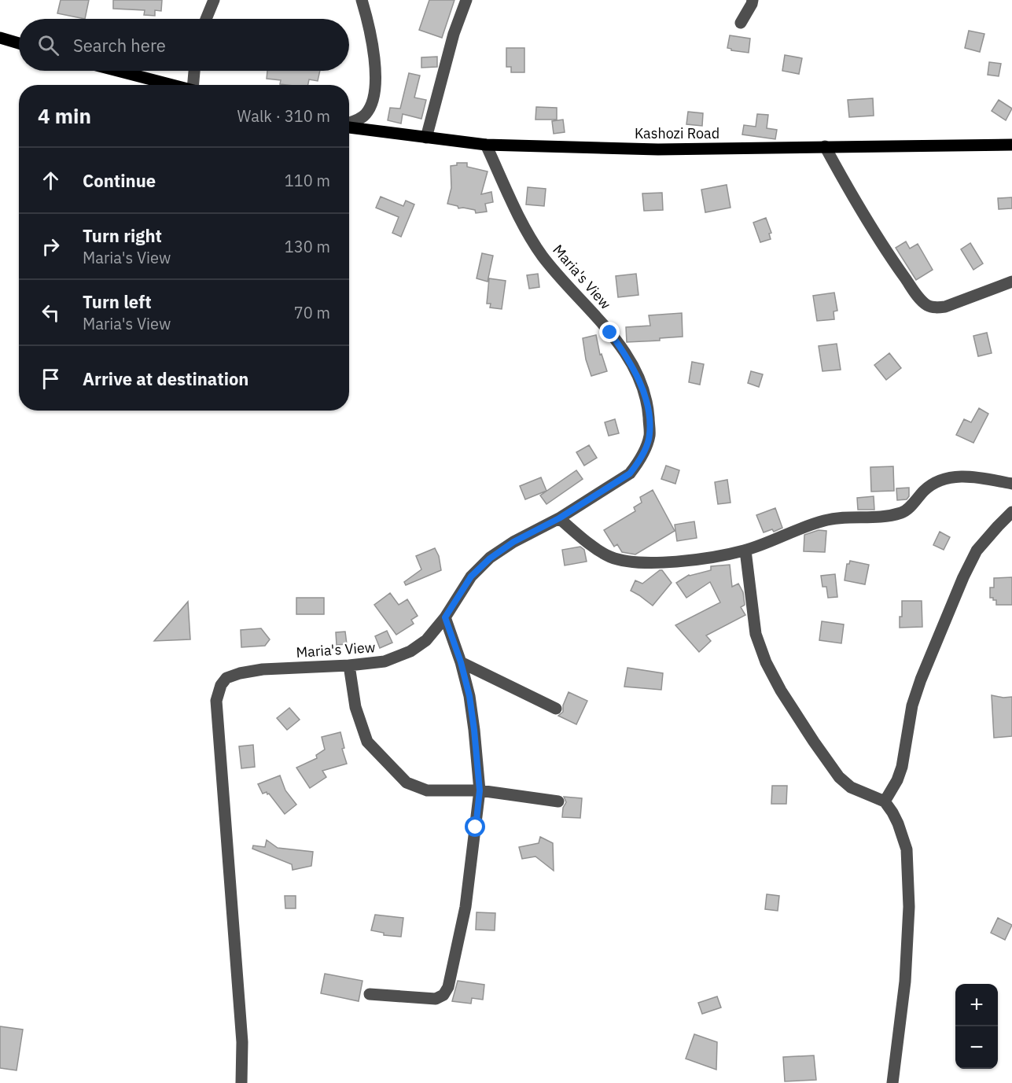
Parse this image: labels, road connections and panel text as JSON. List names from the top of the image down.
{
  "streets": {
    "main road": ["Kashozi Road"],
    "street": ["Maria's View"]
  },
  "crossings": [
    ["Kashozi Road", "Maria's View"]
  ],
  "page": {
    "search": "Search here",
    "heading": ["4 min", "Walk · 310 m"],
    "list": [
      ["Continue", "110 m"],
      ["Turn right", "Maria's View", "130 m"],
      ["Turn left", "Maria's View", "70 m"],
      "Arrive at destination"
    ],
    "map_buttons": ["+", "−"]
  }
}
